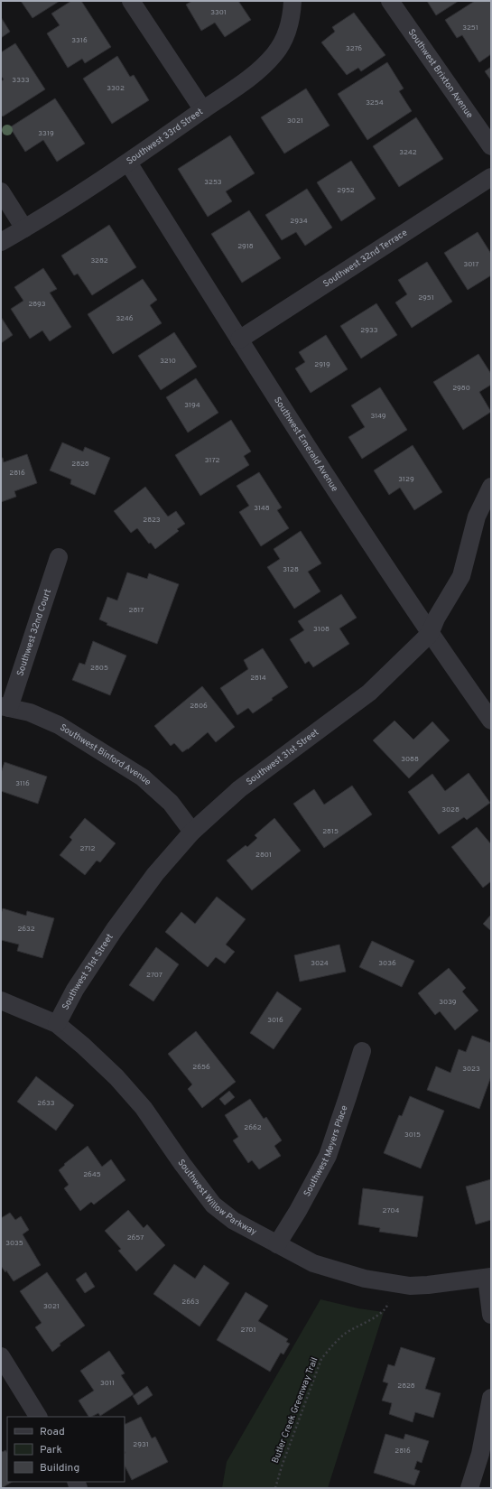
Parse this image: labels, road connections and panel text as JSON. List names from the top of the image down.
{
  "streets": {
    "street": [
      "Southwest Brixton Avenue",
      "Southwest 33rd Street",
      "Southwest 32nd Terrace",
      "Southwest Emerald Avenue",
      "Southwest 32nd Court",
      "Southwest Binford Avenue",
      "Southwest 31st Street",
      "Southwest Meyers Place",
      "Southwest Willow Parkway"
    ],
    "path": ["Butler Creek Greenway Trail"]
  },
  "crossings": [
    ["Southwest 33rd Street", "Southwest Emerald Avenue"],
    ["Southwest 32nd Terrace", "Southwest Emerald Avenue"],
    ["Southwest Emerald Avenue", "Southwest 31st Street"],
    ["Southwest 32nd Court", "Southwest Binford Avenue"],
    ["Southwest Binford Avenue", "Southwest 31st Street"],
    ["Southwest 31st Street", "Southwest Willow Parkway"],
    ["Southwest Meyers Place", "Southwest Willow Parkway"],
    ["Southwest Willow Parkway", "Butler Creek Greenway Trail"]
  ],
  "house_numbers": [
    "3301",
    "3251",
    "3316",
    "3276",
    "3333",
    "3302",
    "3254",
    "3021",
    "3319",
    "3242",
    "3253",
    "2952",
    "2934",
    "2918",
    "3282",
    "3017",
    "2951",
    "2893",
    "3246",
    "2933",
    "3210",
    "2919",
    "2980",
    "3194",
    "3149",
    "3172",
    "2828",
    "2816",
    "3129",
    "3148",
    "2823",
    "3128",
    "2817",
    "3108",
    "2805",
    "2814",
    "2806",
    "3088",
    "3116",
    "3028",
    "2815",
    "2712",
    "2801",
    "2632",
    "3024",
    "3036",
    "2707",
    "3039",
    "3016",
    "2656",
    "3023",
    "2633",
    "2662",
    "3015",
    "2645",
    "2704",
    "2657",
    "3035",
    "2663",
    "3021",
    "2701",
    "3011",
    "2828",
    "2931",
    "2816"
  ],
  "legend": ["Road", "Park", "Building"]
}
